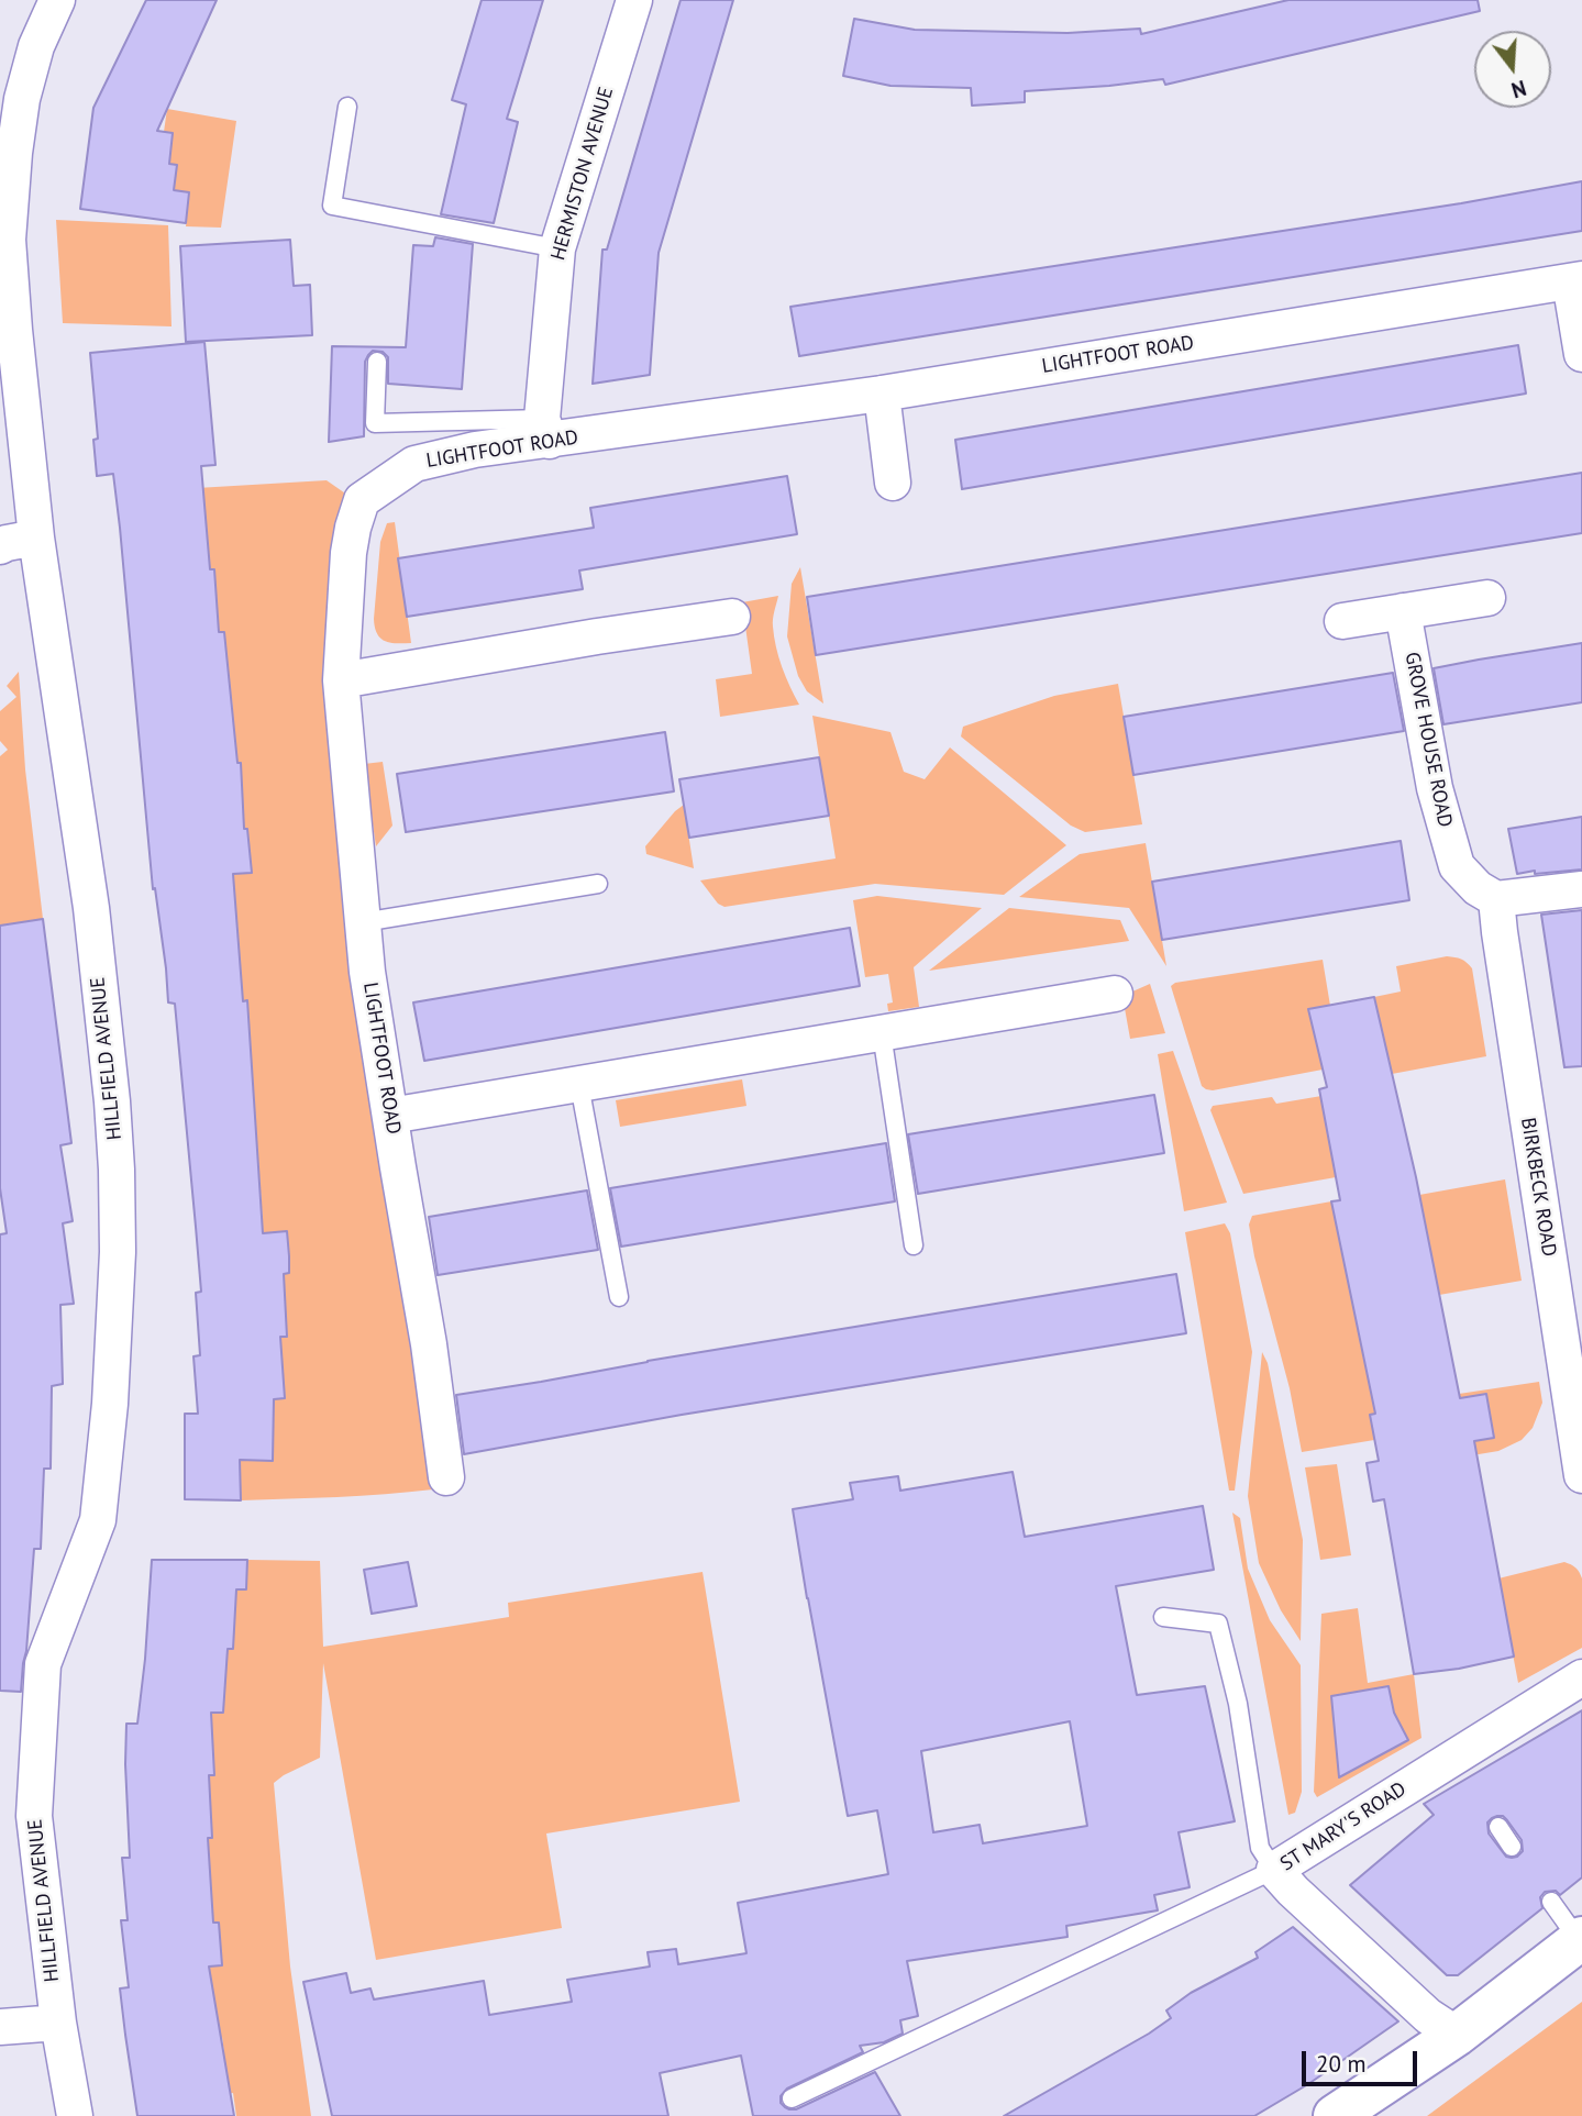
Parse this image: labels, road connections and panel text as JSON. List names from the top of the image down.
{
  "streets": {
    "street": [
      "HERMISTON AVENUE",
      "LIGHTFOOT ROAD",
      "GROVE HOUSE ROAD",
      "HILLFIELD AVENUE",
      "BIRKBECK ROAD",
      "ST MARY'S ROAD"
    ]
  },
  "crossings": [
    ["HERMISTON AVENUE", "LIGHTFOOT ROAD"],
    ["GROVE HOUSE ROAD", "BIRKBECK ROAD"]
  ],
  "scale_bar": "20 m",
  "north": "bottom"
}
